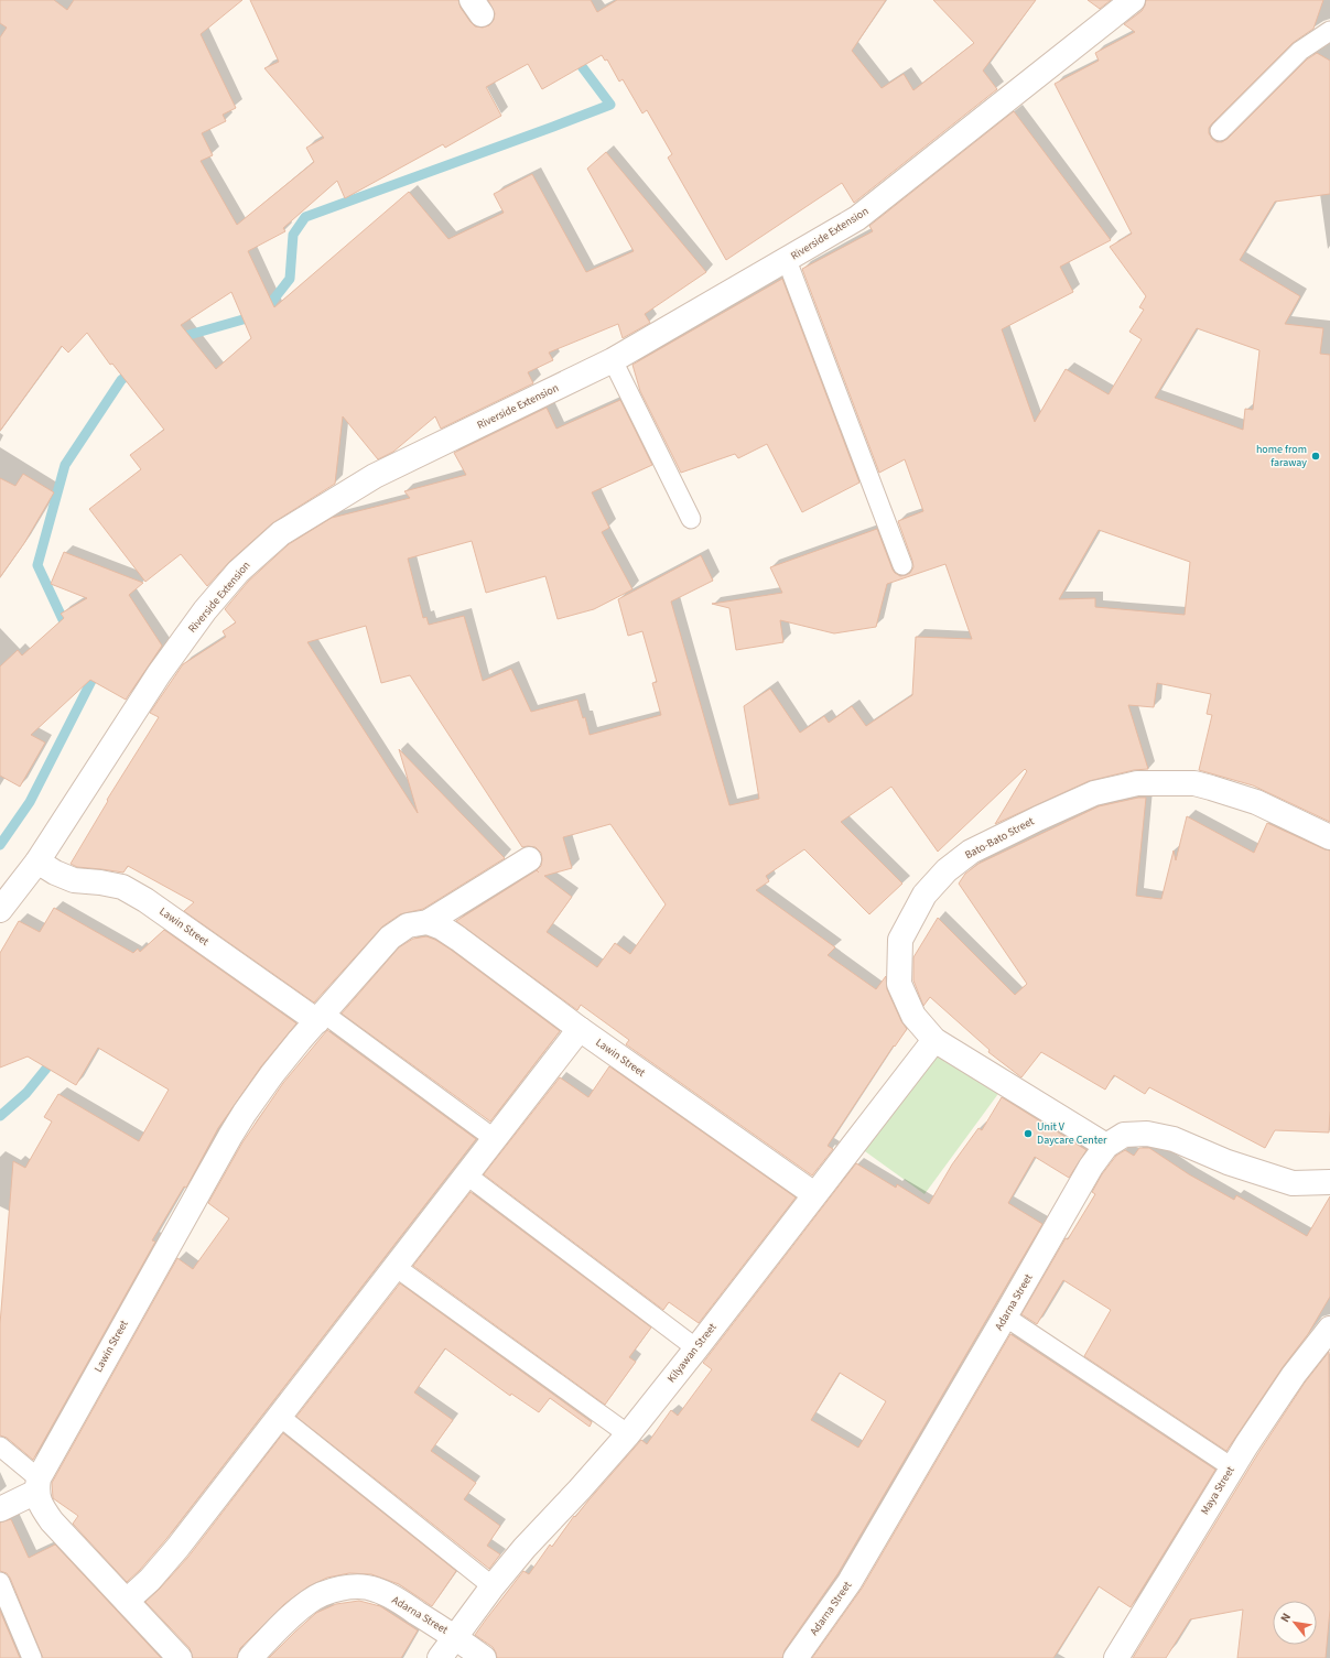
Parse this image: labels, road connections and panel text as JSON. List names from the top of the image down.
{
  "streets": {
    "street": [
      "Riverside Extension",
      "Bato-Bato Street",
      "Lawin Street",
      "Adarna Street",
      "Kilyawan Street",
      "Maya Street"
    ]
  },
  "crossings": [
    ["Riverside Extension", "Lawin Street"],
    ["Bato-Bato Street", "Adarna Street"],
    ["Bato-Bato Street", "Kilyawan Street"],
    ["Lawin Street", "Kilyawan Street"],
    ["Adarna Street", "Kilyawan Street"]
  ],
  "places": ["home from faraway", "Unit V Daycare Center"],
  "north": "top left"
}
